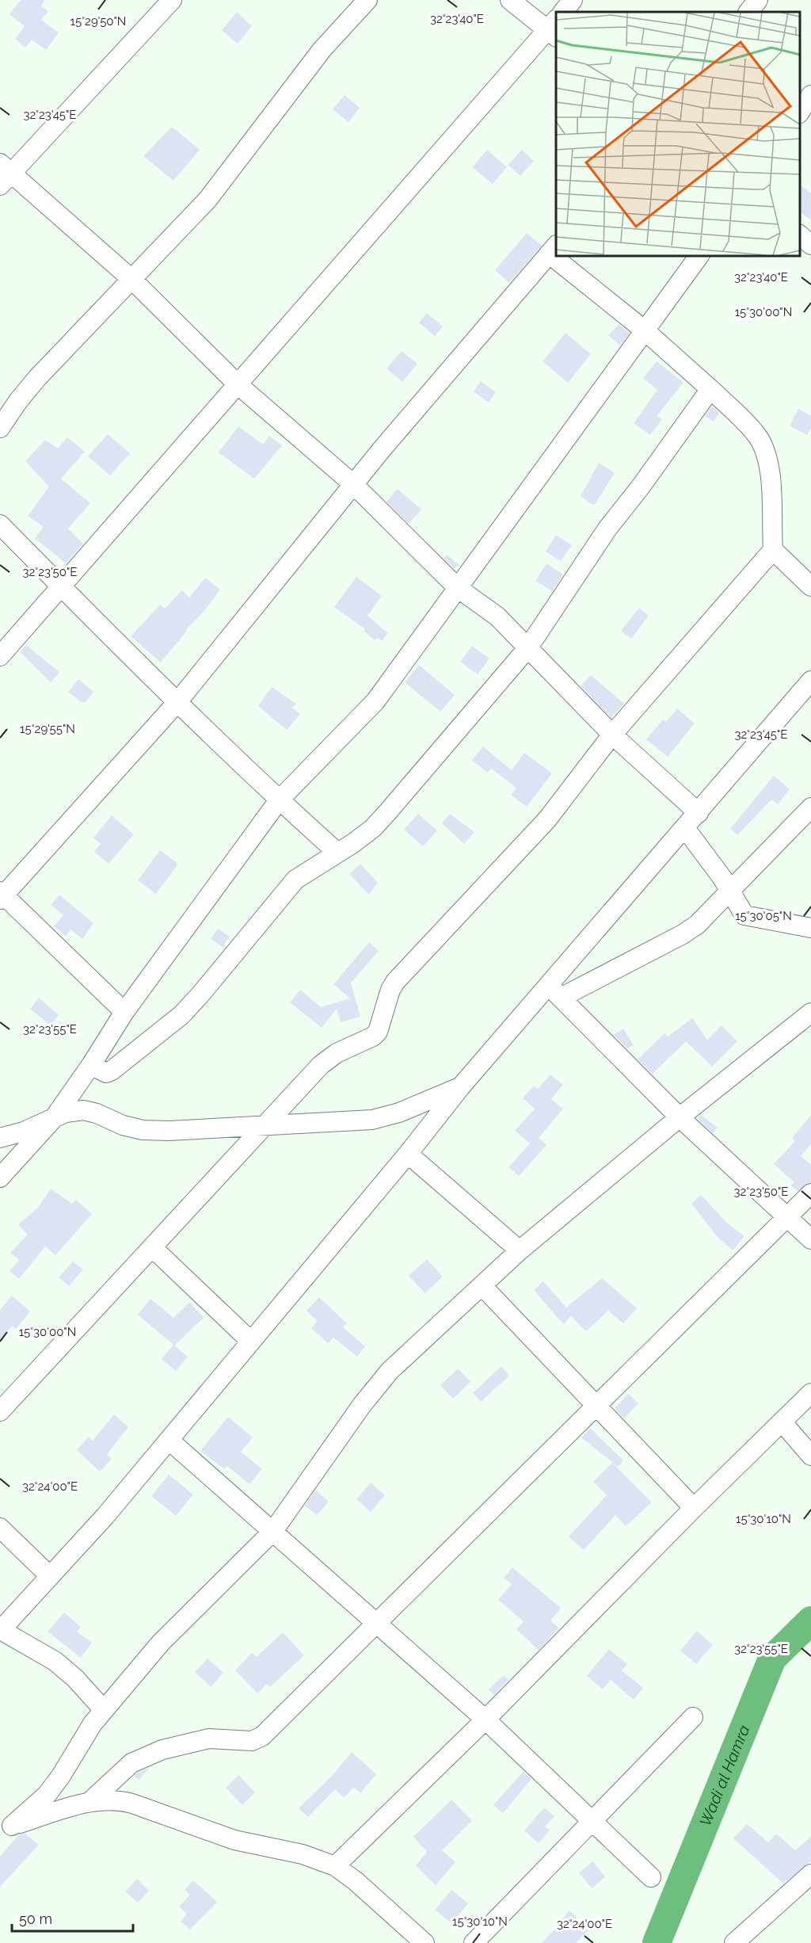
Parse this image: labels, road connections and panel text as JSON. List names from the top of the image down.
{
  "water": ["Wadi al Hamra"],
  "scale_bar": "50 m",
  "coordinates": [
    "32°23'40\"E",
    "15°29'50\"N",
    "32°23'45\"E",
    "15°30'00\"N",
    "32°23'50\"E",
    "15°29'55\"N",
    "15°30'05\"N",
    "32°23'55\"E",
    "32°24'00\"E",
    "15°30'10\"N"
  ]
}
